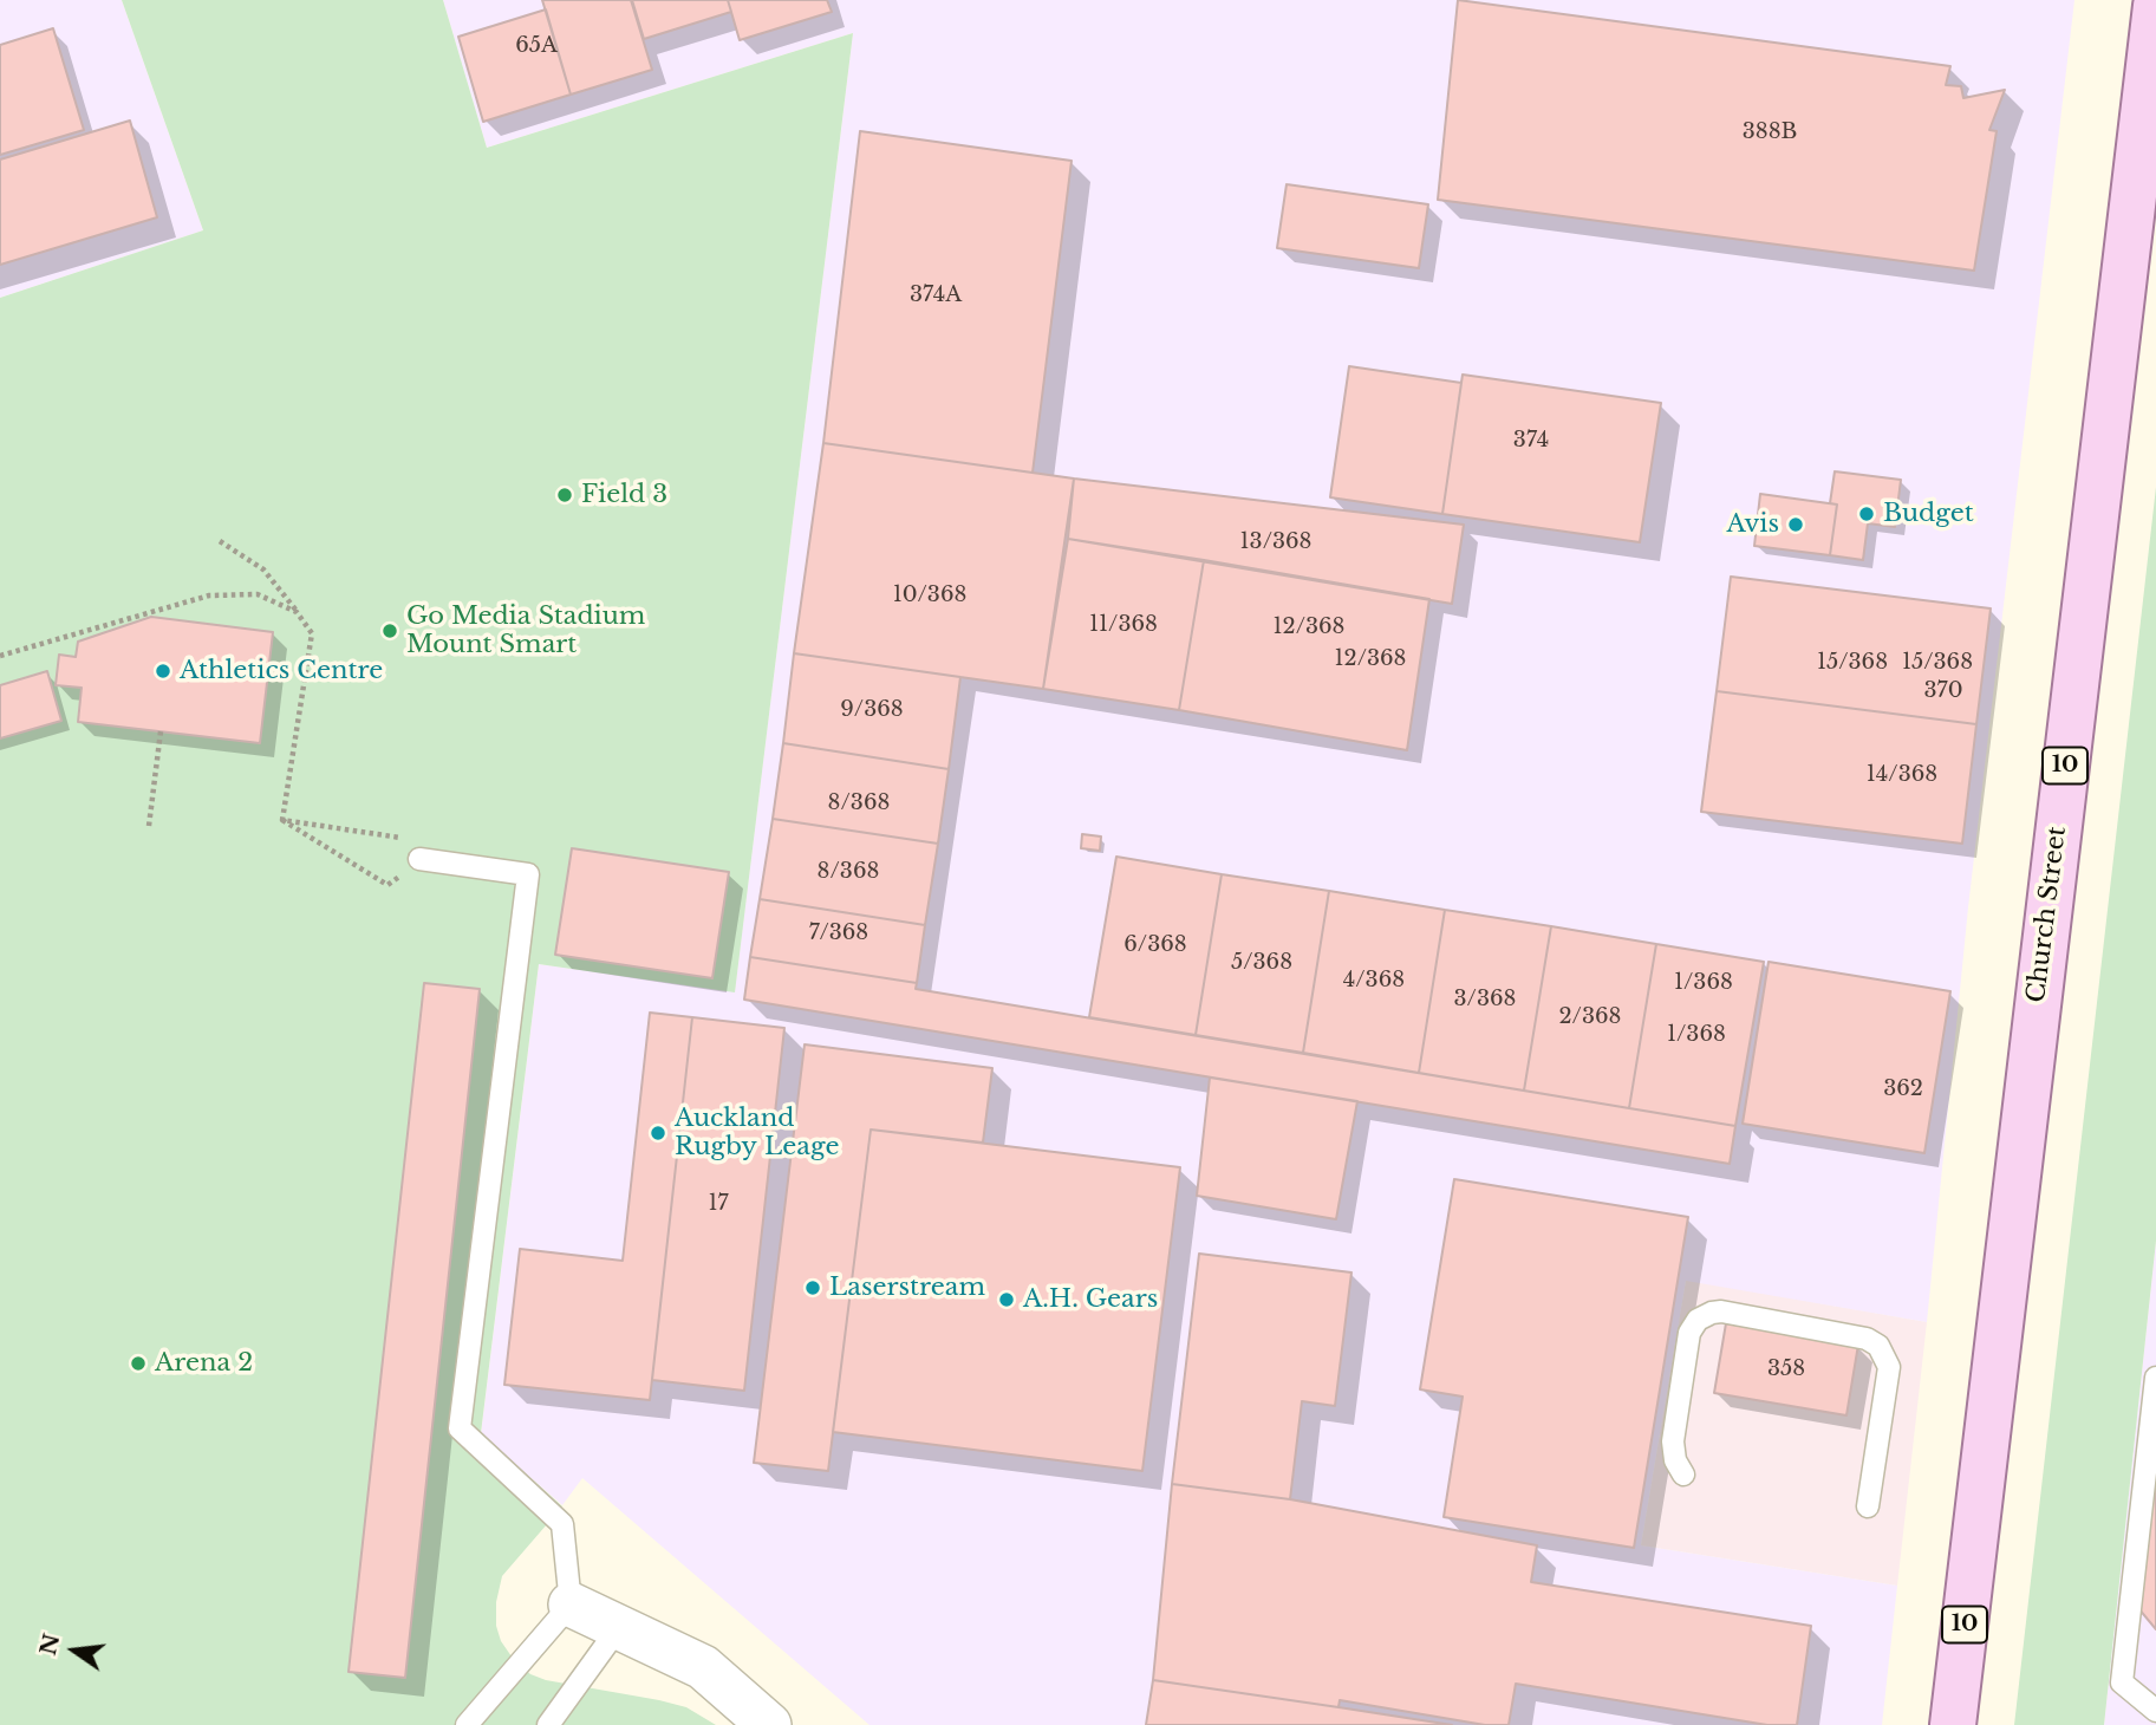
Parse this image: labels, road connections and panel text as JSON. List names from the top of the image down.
{
  "streets": {
    "main road": ["10", "Church Street"]
  },
  "places": [
    "Field 3",
    "Budget",
    "Avis",
    "Go Media Stadium Mount Smart",
    "Athletics Centre",
    "Auckland Rugby Leage",
    "Laserstream",
    "A.H. Gears",
    "Arena 2"
  ],
  "house_numbers": [
    "65A",
    "388B",
    "374A",
    "374",
    "13/368",
    "10/368",
    "11/368",
    "12/368",
    "12/368",
    "15/368",
    "15/368",
    "370",
    "9/368",
    "14/368",
    "8/368",
    "8/368",
    "7/368",
    "6/368",
    "5/368",
    "4/368",
    "1/368",
    "3/368",
    "2/368",
    "1/368",
    "362",
    "17",
    "358"
  ],
  "north": "left"
}
